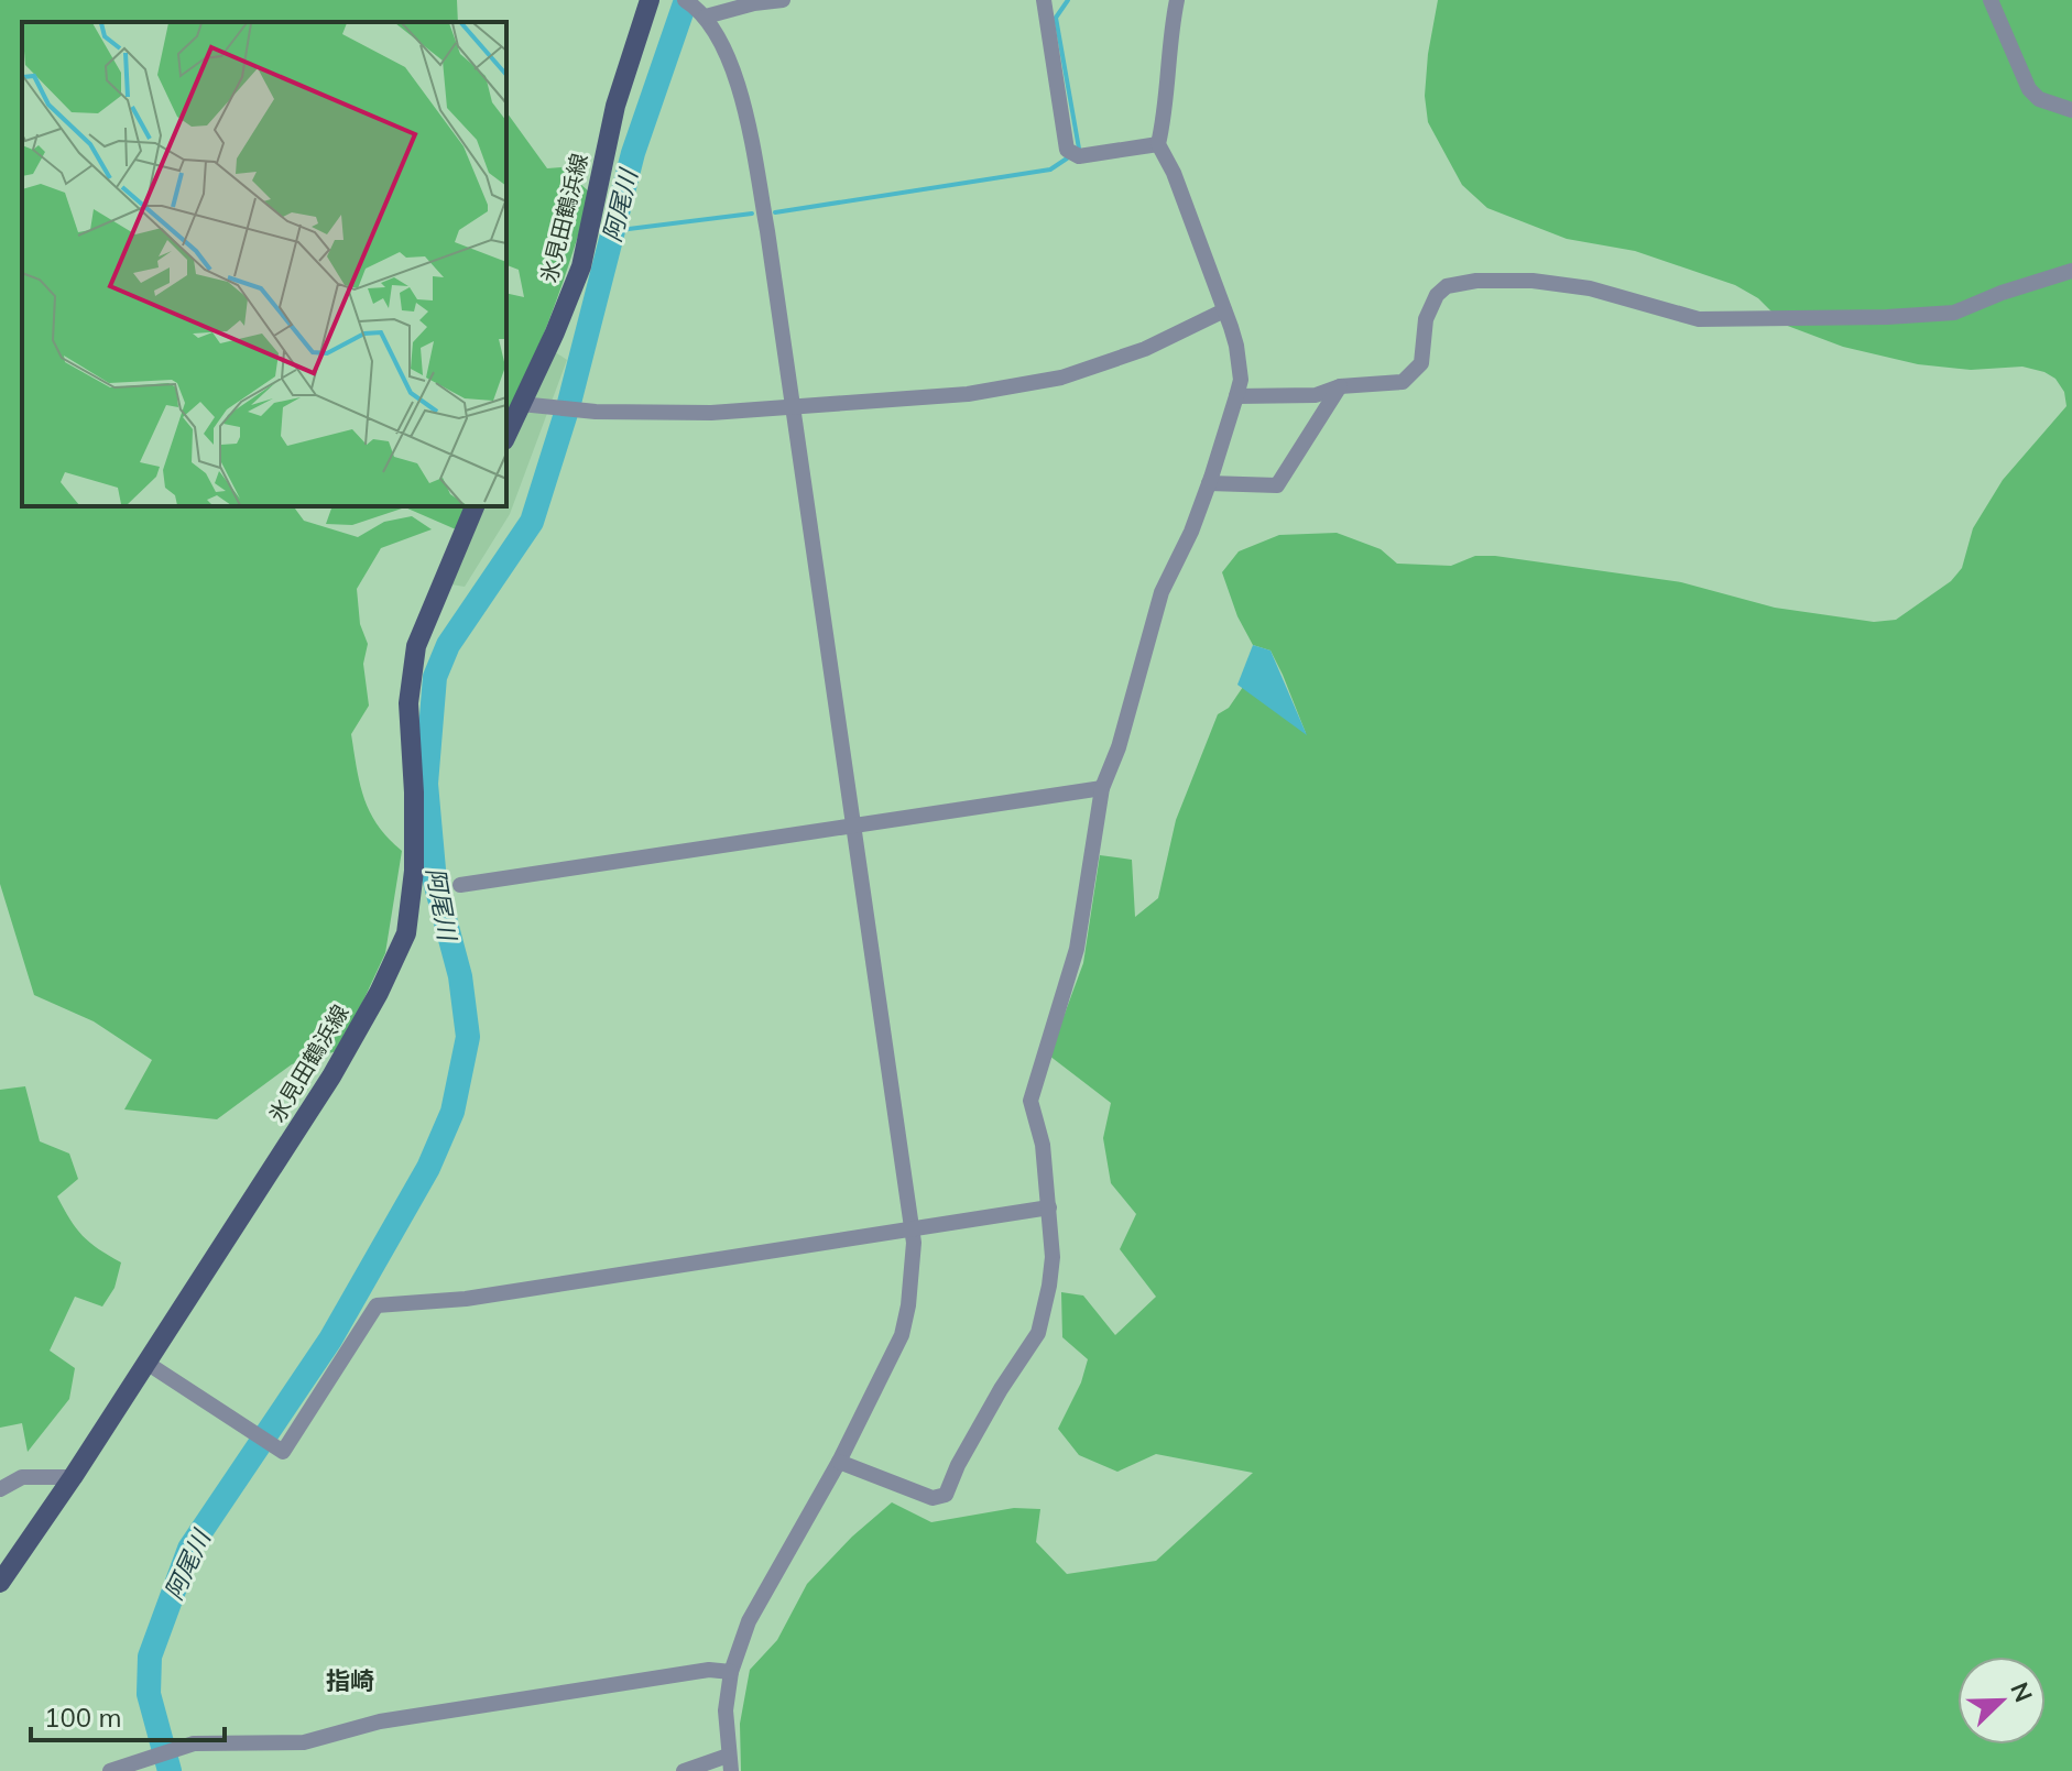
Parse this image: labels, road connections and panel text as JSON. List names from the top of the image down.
{
  "streets": {
    "main road": ["氷見田鶴浜線"]
  },
  "districts": ["指崎"],
  "water": ["阿尾川"],
  "scale_bar": "100 m",
  "north": "top right"
}
